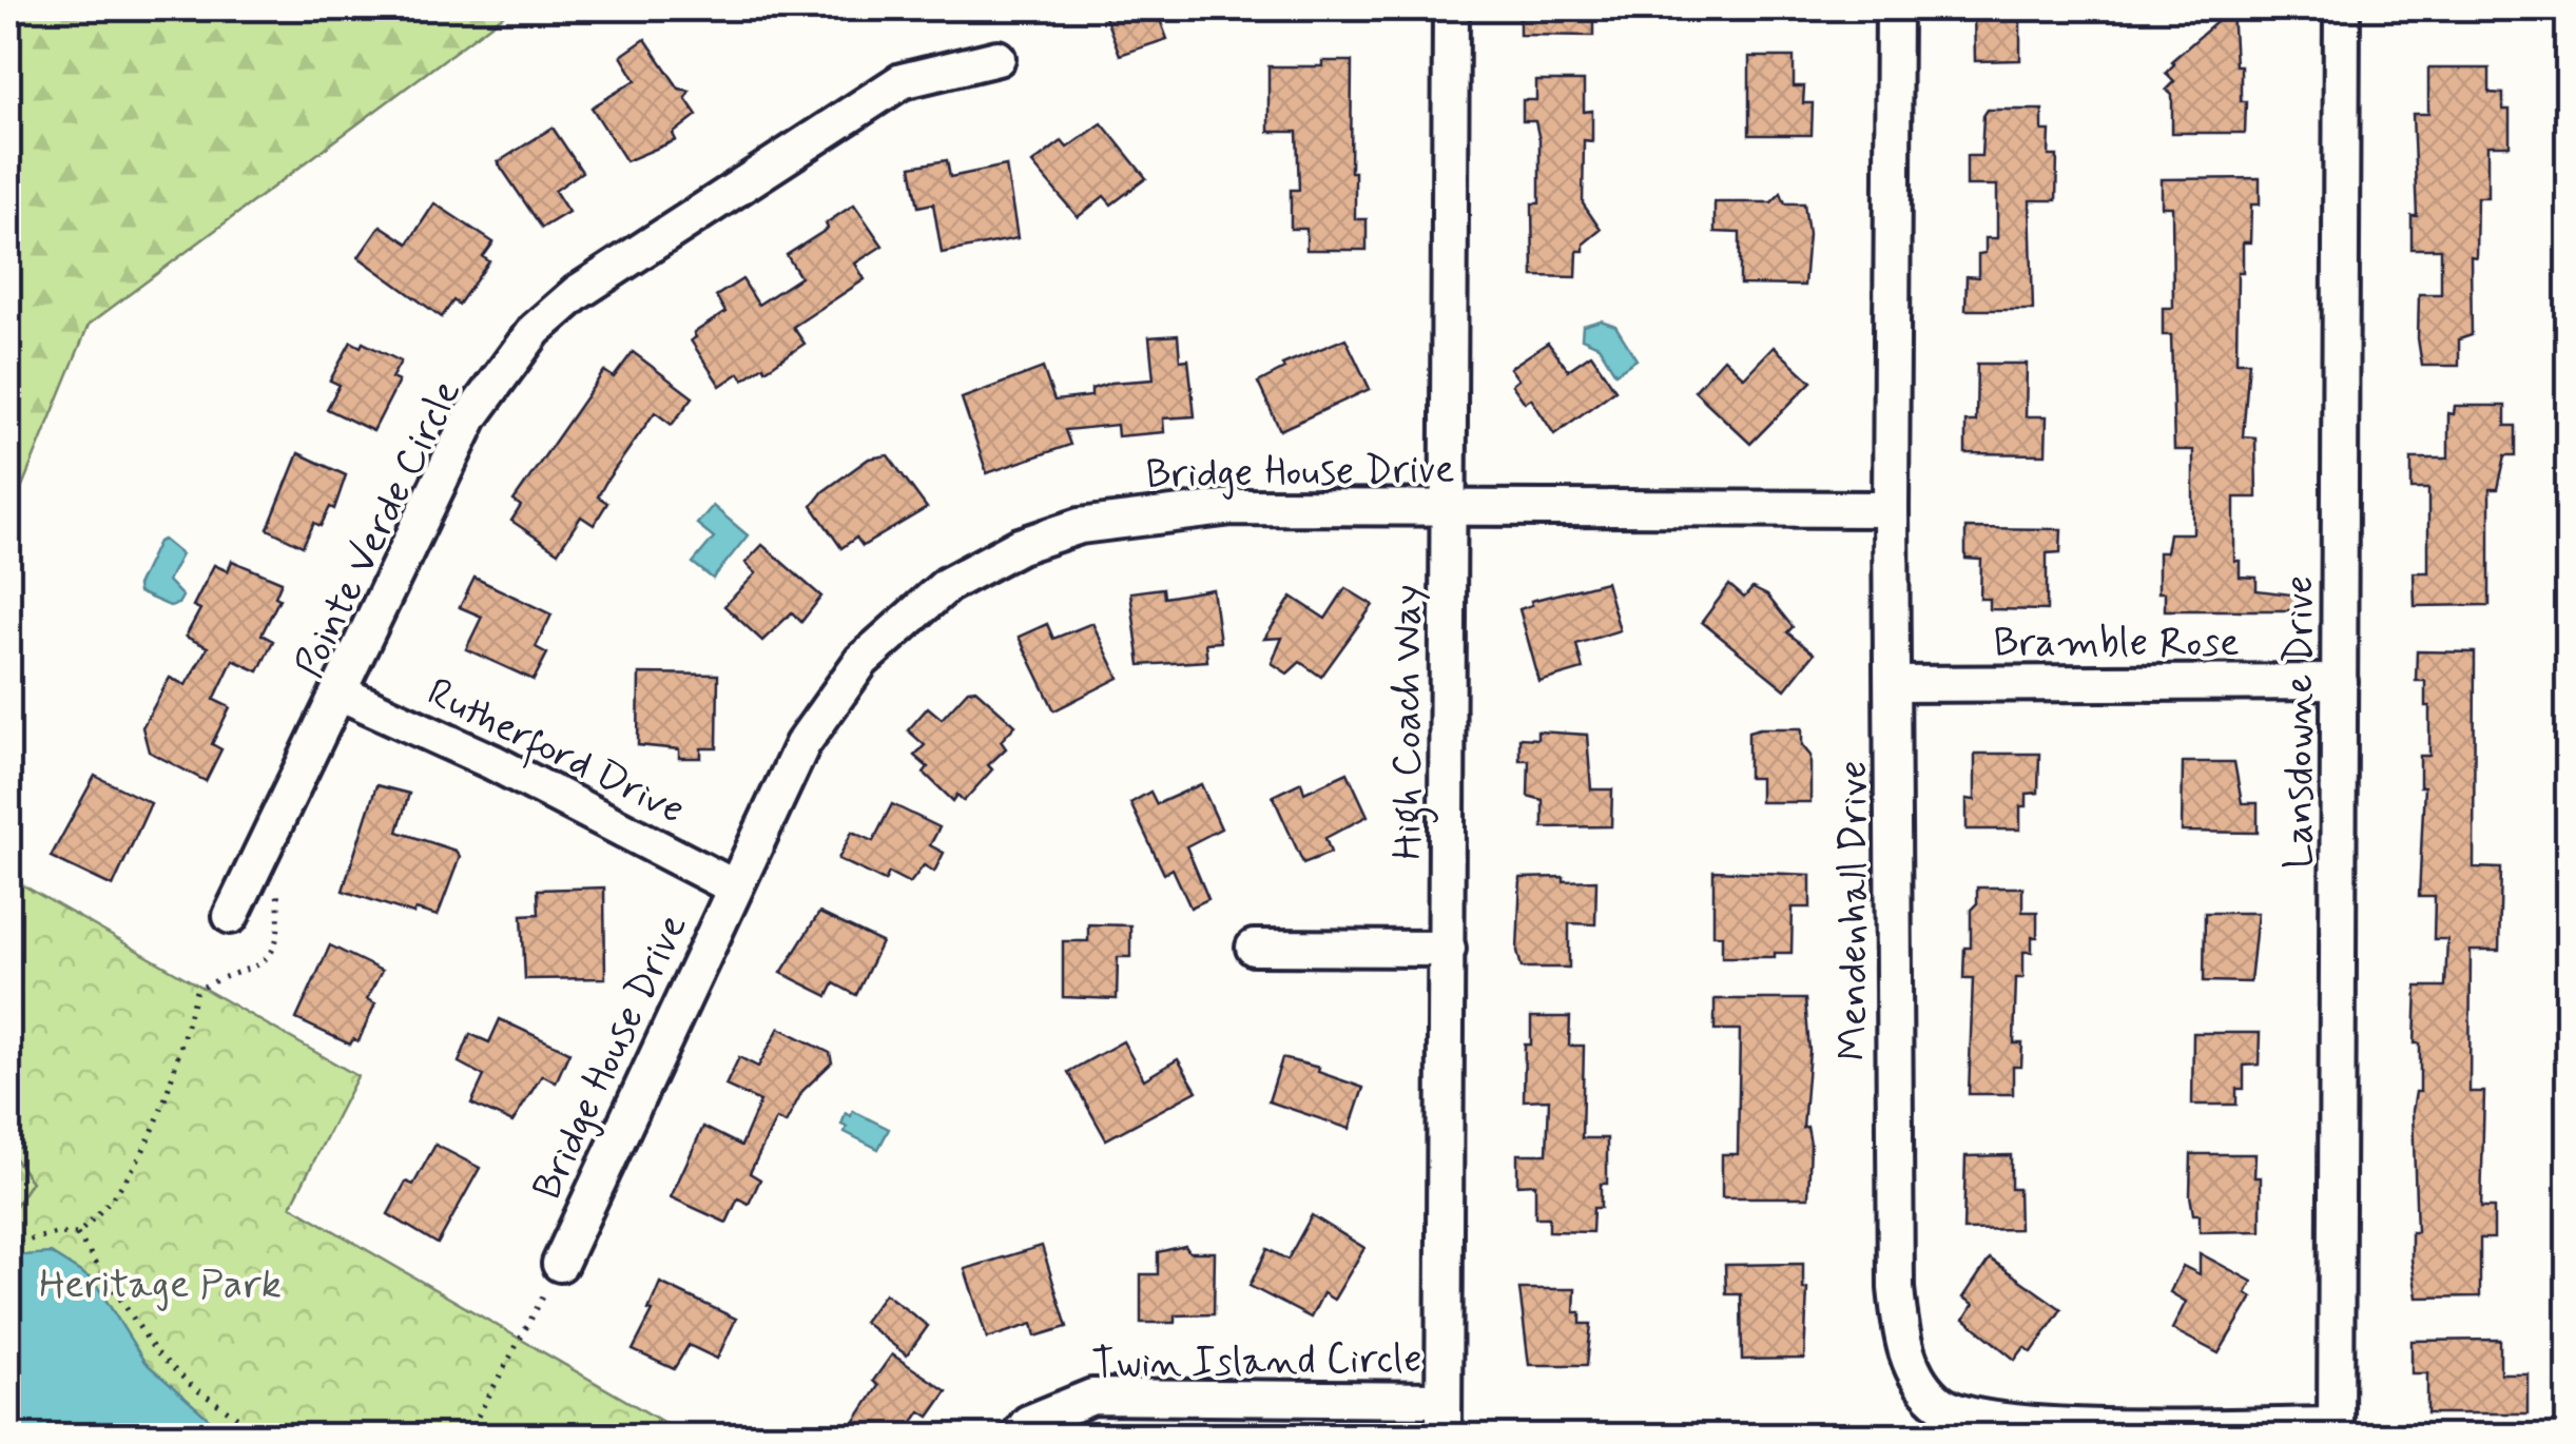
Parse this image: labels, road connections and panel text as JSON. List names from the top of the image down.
{
  "streets": {
    "street": [
      "Bridge House Drive",
      "Pointe Verde Circle",
      "Bramble Rose",
      "High Coach Way",
      "Lansdowne Drive",
      "Rutherford Drive",
      "Mendenhall Drive",
      "Twin Island Circle"
    ]
  },
  "crossings": [
    ["Bridge House Drive", "High Coach Way"],
    ["Bridge House Drive", "Rutherford Drive"],
    ["Bridge House Drive", "Mendenhall Drive"],
    ["Pointe Verde Circle", "Rutherford Drive"],
    ["Bramble Rose", "Lansdowne Drive"],
    ["Bramble Rose", "Mendenhall Drive"],
    ["High Coach Way", "Twin Island Circle"],
    ["Lansdowne Drive", "Mendenhall Drive"]
  ],
  "parks": ["Heritage Park"]
}
